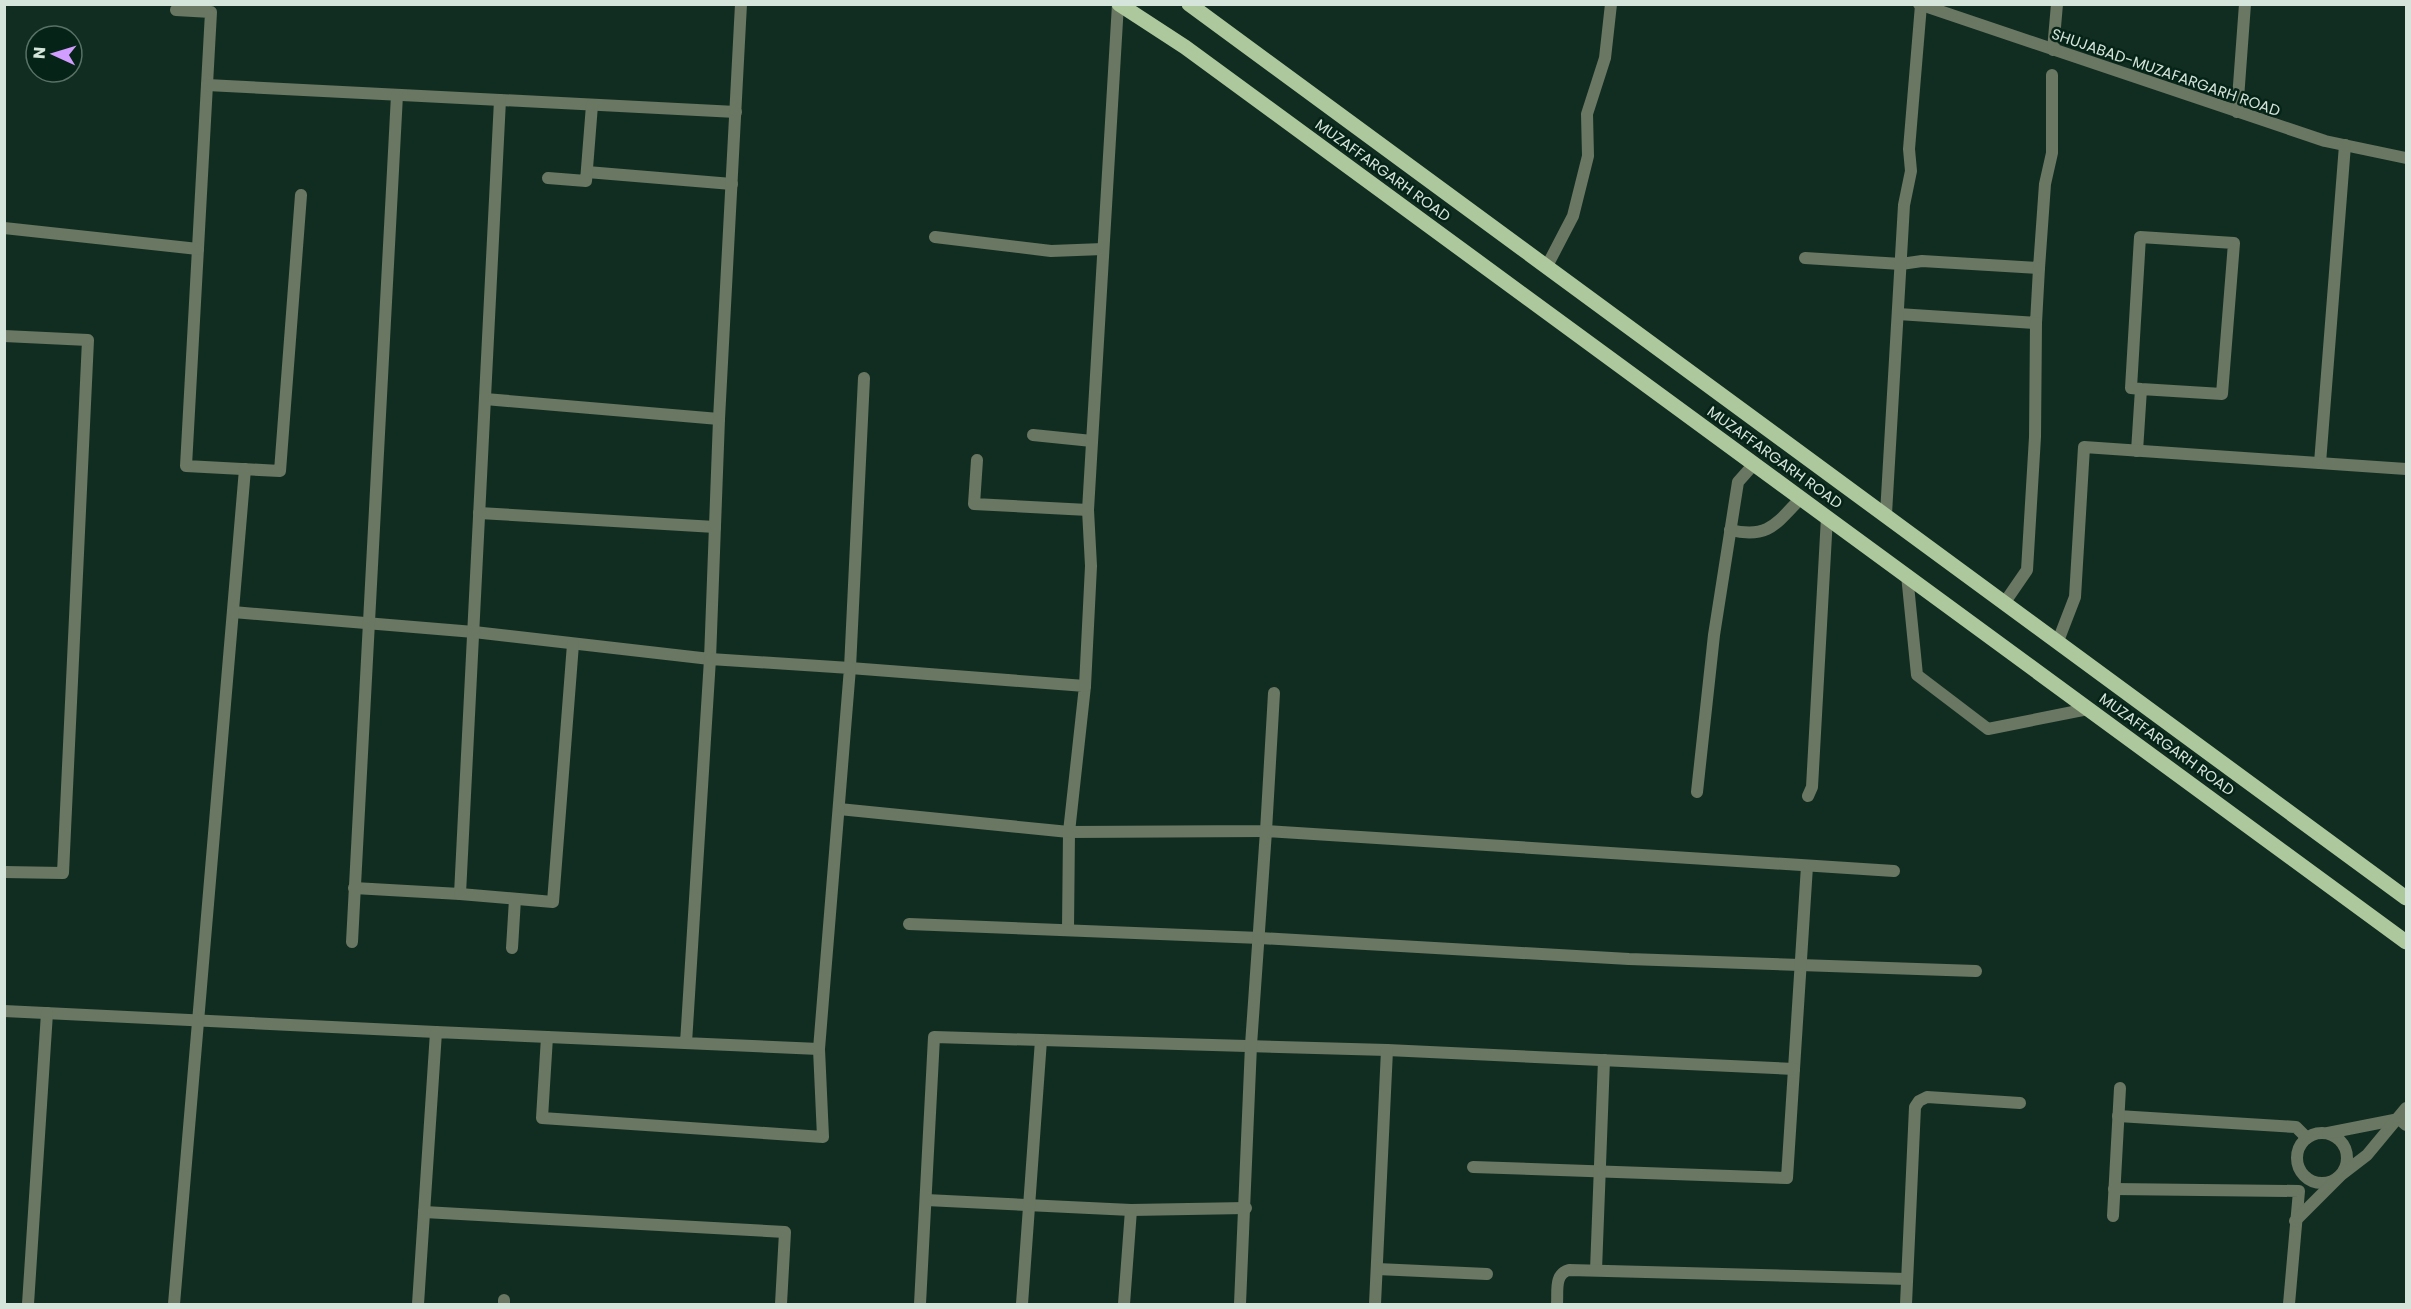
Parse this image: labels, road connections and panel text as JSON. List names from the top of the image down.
{
  "streets": {
    "main road": ["MUZAFFARGARH ROAD"],
    "street": ["SHUJABAD-MUZAFARGARH ROAD"]
  },
  "north": "left"
}
